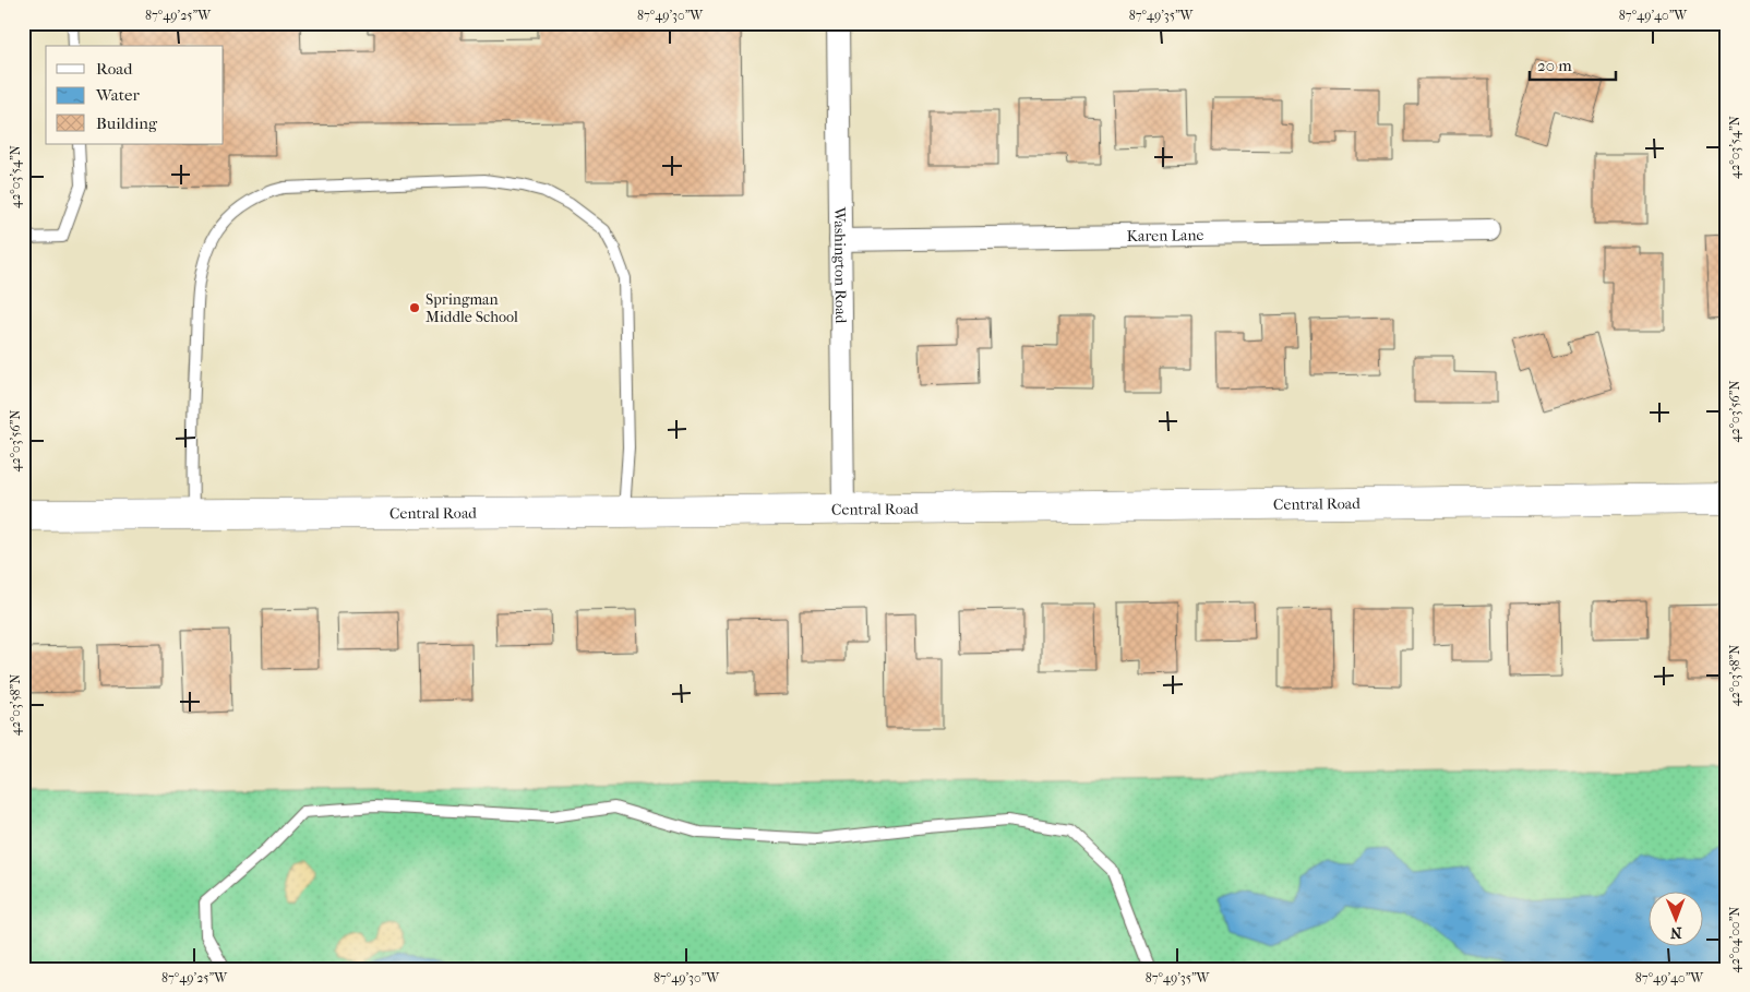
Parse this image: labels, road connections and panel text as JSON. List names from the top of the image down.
{
  "streets": {
    "main road": ["Central Road"],
    "street": ["Karen Lane", "Washington Road"]
  },
  "crossings": [
    ["Karen Lane", "Washington Road"],
    ["Washington Road", "Central Road"]
  ],
  "places": ["Springman Middle School"],
  "legend": ["Road", "Water", "Building"],
  "scale_bar": "20 m",
  "north": "bottom",
  "coordinates": [
    "87°49'25\"W",
    "87°49'30\"W",
    "87°49'35\"W",
    "87°49'40\"W",
    "42°03'54\"N",
    "42°03'56\"N",
    "42°03'58\"N",
    "42°04'00\"N"
  ]
}
